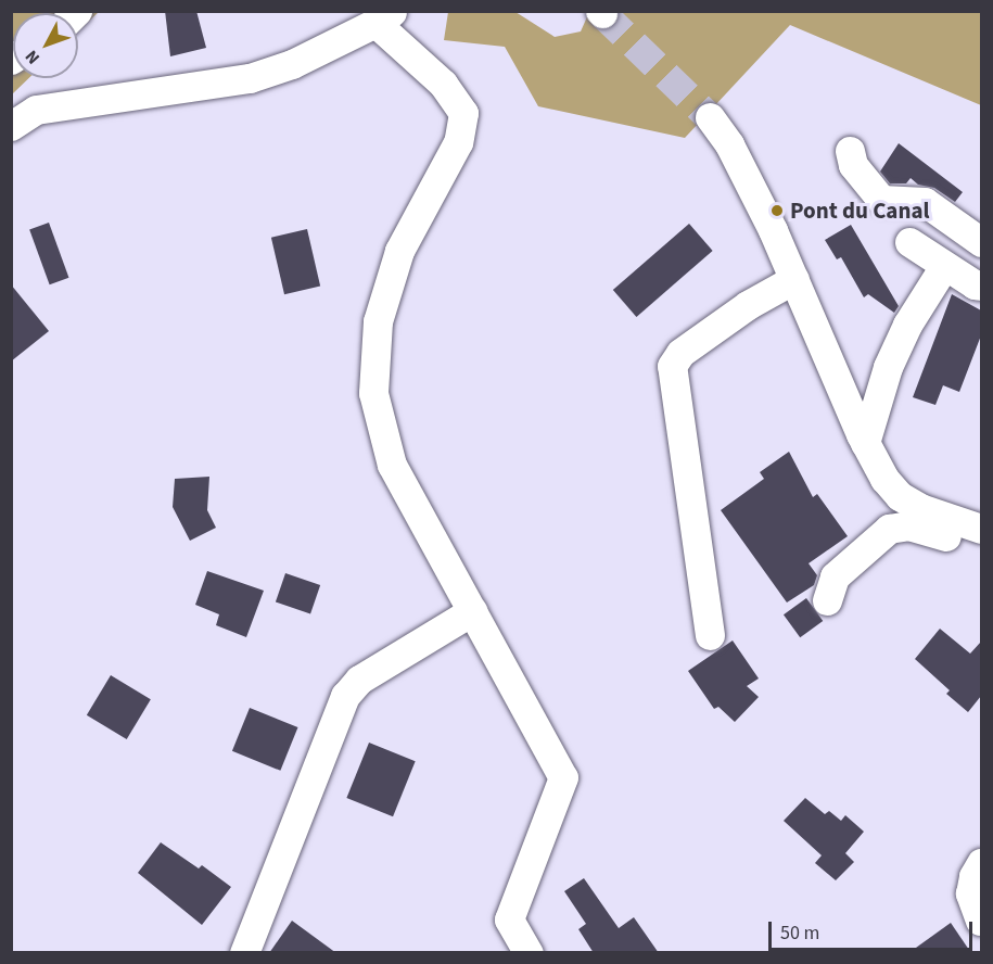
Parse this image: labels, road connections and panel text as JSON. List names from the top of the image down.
{
  "places": ["Pont du Canal"],
  "scale_bar": "50 m",
  "north": "bottom left"
}
